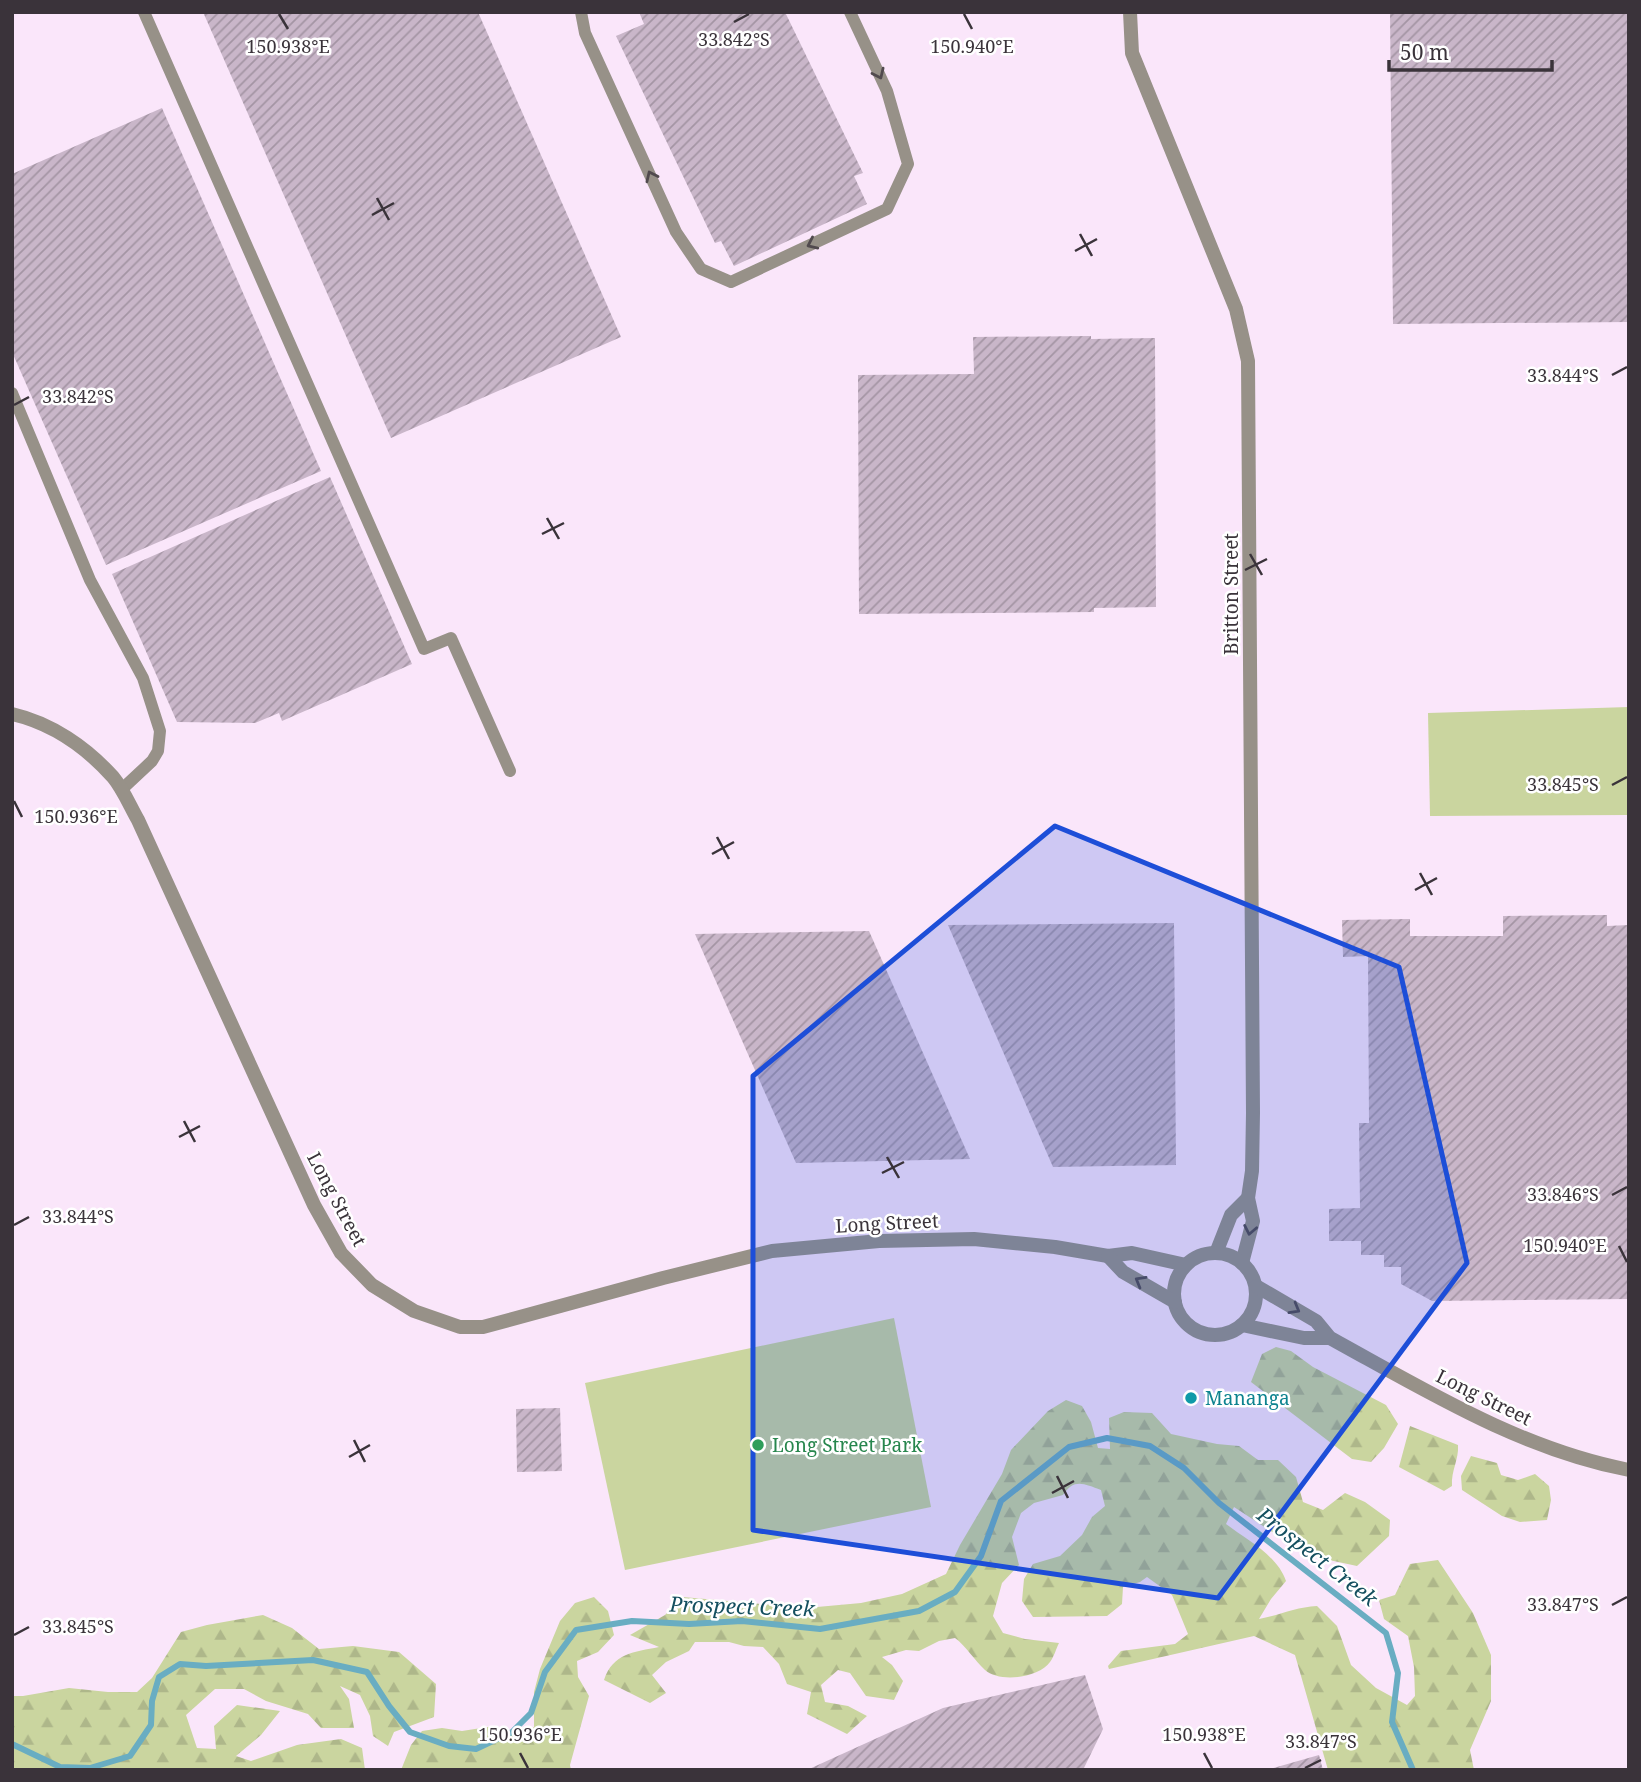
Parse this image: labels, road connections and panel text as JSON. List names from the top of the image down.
{
  "streets": {
    "street": ["Britton Street", "Long Street"]
  },
  "crossings": [
    ["Britton Street", "Long Street"]
  ],
  "water": ["Prospect Creek"],
  "places": ["Mananga", "Long Street Park"],
  "scale_bar": "50 m",
  "coordinates": [
    "33.842°S",
    "150.938°E",
    "150.940°E",
    "33.844°S",
    "33.845°S",
    "150.936°E",
    "33.846°S",
    "33.847°S"
  ]
}
